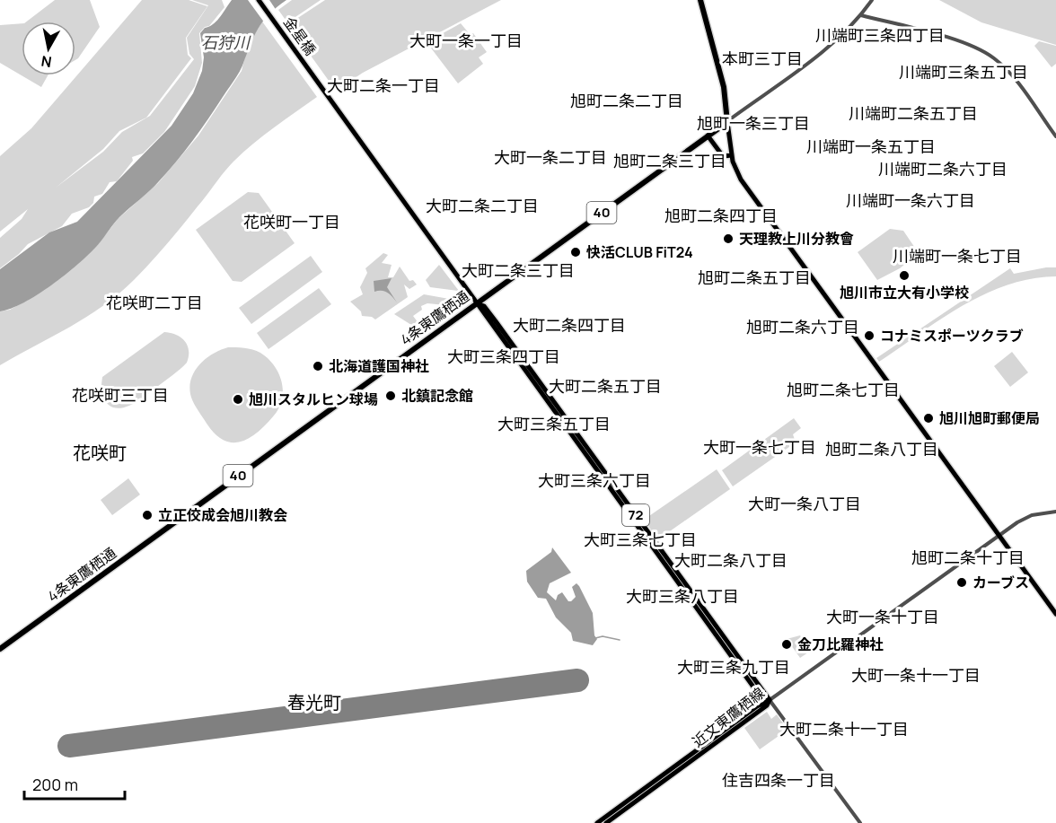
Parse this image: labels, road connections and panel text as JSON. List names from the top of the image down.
{
  "streets": {
    "highway": ["40", "4条東鷹栖通"],
    "main road": ["金星橋", "72", "近文東鷹栖線"]
  },
  "crossings": [
    ["金星橋", "4条東鷹栖通"],
    ["金星橋", "72"],
    ["4条東鷹栖通", "72"],
    ["72", "近文東鷹栖線"]
  ],
  "districts": [
    "川端町三条四丁目",
    "大町一条一丁目",
    "本町三丁目",
    "川端町三条五丁目",
    "大町二条一丁目",
    "旭町二条二丁目",
    "川端町二条五丁目",
    "旭町一条三丁目",
    "川端町一条五丁目",
    "大町一条二丁目",
    "旭町二条三丁目",
    "川端町二条六丁目",
    "川端町一条六丁目",
    "大町二条二丁目",
    "旭町二条四丁目",
    "花咲町一丁目",
    "川端町一条七丁目",
    "大町二条三丁目",
    "旭町二条五丁目",
    "花咲町二丁目",
    "大町二条四丁目",
    "旭町二条六丁目",
    "大町三条四丁目",
    "大町二条五丁目",
    "旭町二条七丁目",
    "花咲町三丁目",
    "大町三条五丁目",
    "大町一条七丁目",
    "旭町二条八丁目",
    "花咲町",
    "大町三条六丁目",
    "大町一条八丁目",
    "大町三条七丁目",
    "旭町二条十丁目",
    "大町二条八丁目",
    "大町三条八丁目",
    "大町一条十丁目",
    "大町三条九丁目",
    "大町一条十一丁目",
    "春光町",
    "大町二条十一丁目",
    "住吉四条一丁目"
  ],
  "water": ["石狩川"],
  "places": [
    "天理教上川分教會",
    "快活CLUB FiT24",
    "旭川市立大有小学校",
    "コナミスポーツクラブ",
    "北海道護国神社",
    "北鎮記念館",
    "旭川スタルヒン球場",
    "旭川旭町郵便局",
    "立正佼成会旭川教会",
    "カーブス",
    "金刀比羅神社"
  ],
  "scale_bar": "200 m",
  "north": "bottom"
}
